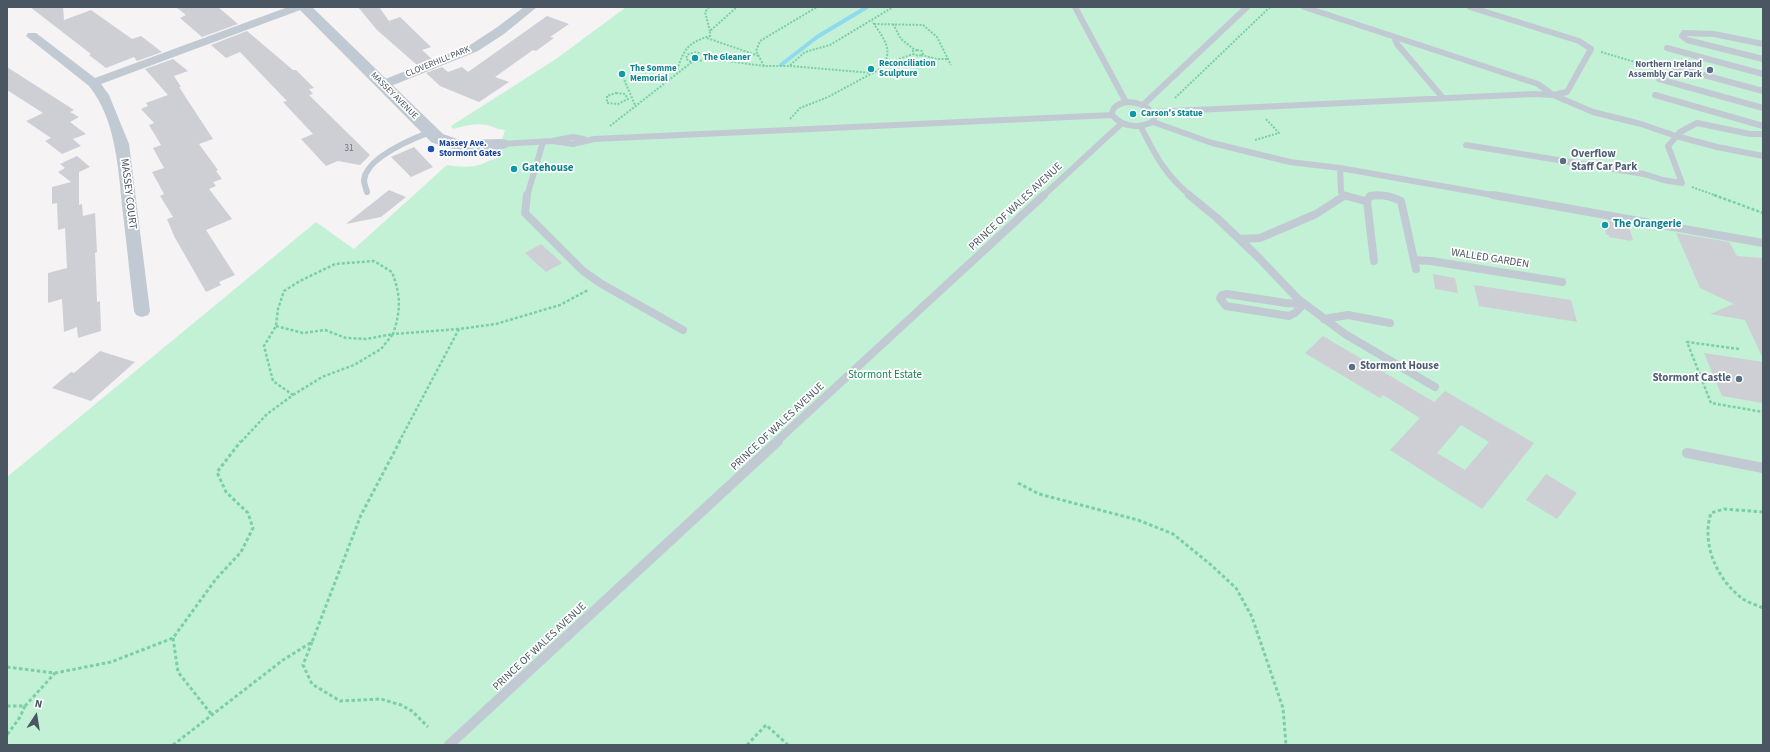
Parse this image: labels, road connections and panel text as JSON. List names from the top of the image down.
{
  "streets": {
    "street": ["CLOVERHILL PARK", "MASSEY AVENUE", "MASSEY COURT"],
    "lane": ["PRINCE OF WALES AVENUE", "WALLED GARDEN"]
  },
  "crossings": [
    ["CLOVERHILL PARK", "MASSEY AVENUE"]
  ],
  "parks": ["Stormont Estate"],
  "places": [
    "The Gleaner",
    "Reconciliation Sculpture",
    "Northern Ireland Assembly Car Park",
    "The Somme Memorial",
    "Carson's Statue",
    "Massey Ave. Stormont Gates",
    "Overflow Staff Car Park",
    "Gatehouse",
    "The Orangerie",
    "Stormont House",
    "Stormont Castle"
  ],
  "house_numbers": ["31"],
  "north": "top"
}
